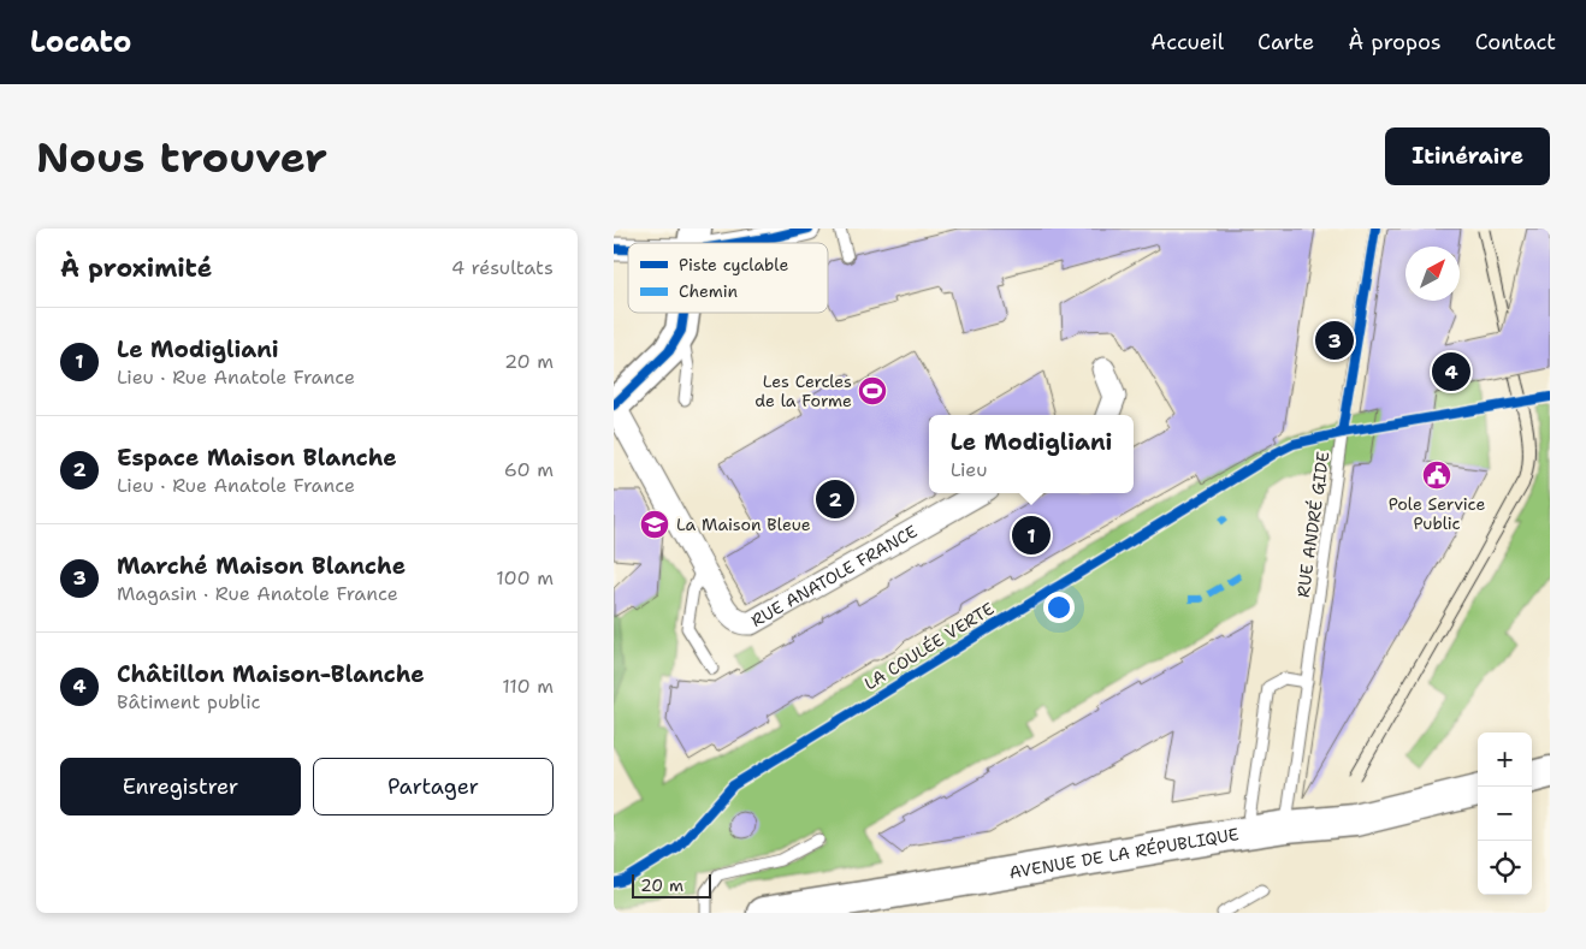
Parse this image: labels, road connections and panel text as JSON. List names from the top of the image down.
{
  "streets": {
    "main road": ["AVENUE DE LA RÉPUBLIQUE"],
    "street": ["RUE ANATOLE FRANCE"],
    "lane": ["RUE ANDRÉ GIDE"],
    "cycle path": ["LA COULÉE VERTE"]
  },
  "crossings": [
    ["RUE ANDRÉ GIDE", "AVENUE DE LA RÉPUBLIQUE"]
  ],
  "places": {
    "sports": ["Les Cercles de la Forme"],
    "public building": ["Pole Service Public"],
    "school or university": ["La Maison Bleue"]
  },
  "legend": ["Piste cyclable", "Chemin"],
  "scale_bar": "20 m",
  "north": "top right",
  "page": {
    "header": "Locato",
    "nav": [
      "Accueil",
      "Carte",
      "À propos",
      "Contact"
    ],
    "buttons": [
      "Itinéraire",
      ["Enregistrer", "Partager"]
    ],
    "title": "Nous trouver",
    "heading": ["À proximité", "4 résultats"],
    "list": [
      {
        "mark": "1",
        "name": "Le Modigliani",
        "note": "Lieu · Rue Anatole France",
        "value": "20 m"
      },
      {
        "mark": "2",
        "name": "Espace Maison Blanche",
        "note": "Lieu · Rue Anatole France",
        "value": "60 m"
      },
      {
        "mark": "3",
        "name": "Marché Maison Blanche",
        "note": "Magasin · Rue Anatole France",
        "value": "100 m"
      },
      {
        "mark": "4",
        "name": "Châtillon Maison-Blanche",
        "note": "Bâtiment public",
        "value": "110 m"
      }
    ],
    "pins": [
      "3",
      "4",
      "2",
      "1"
    ],
    "popup": ["Le Modigliani", "Lieu"],
    "map_buttons": ["+", "−"],
    "scale": "20 m"
  }
}
